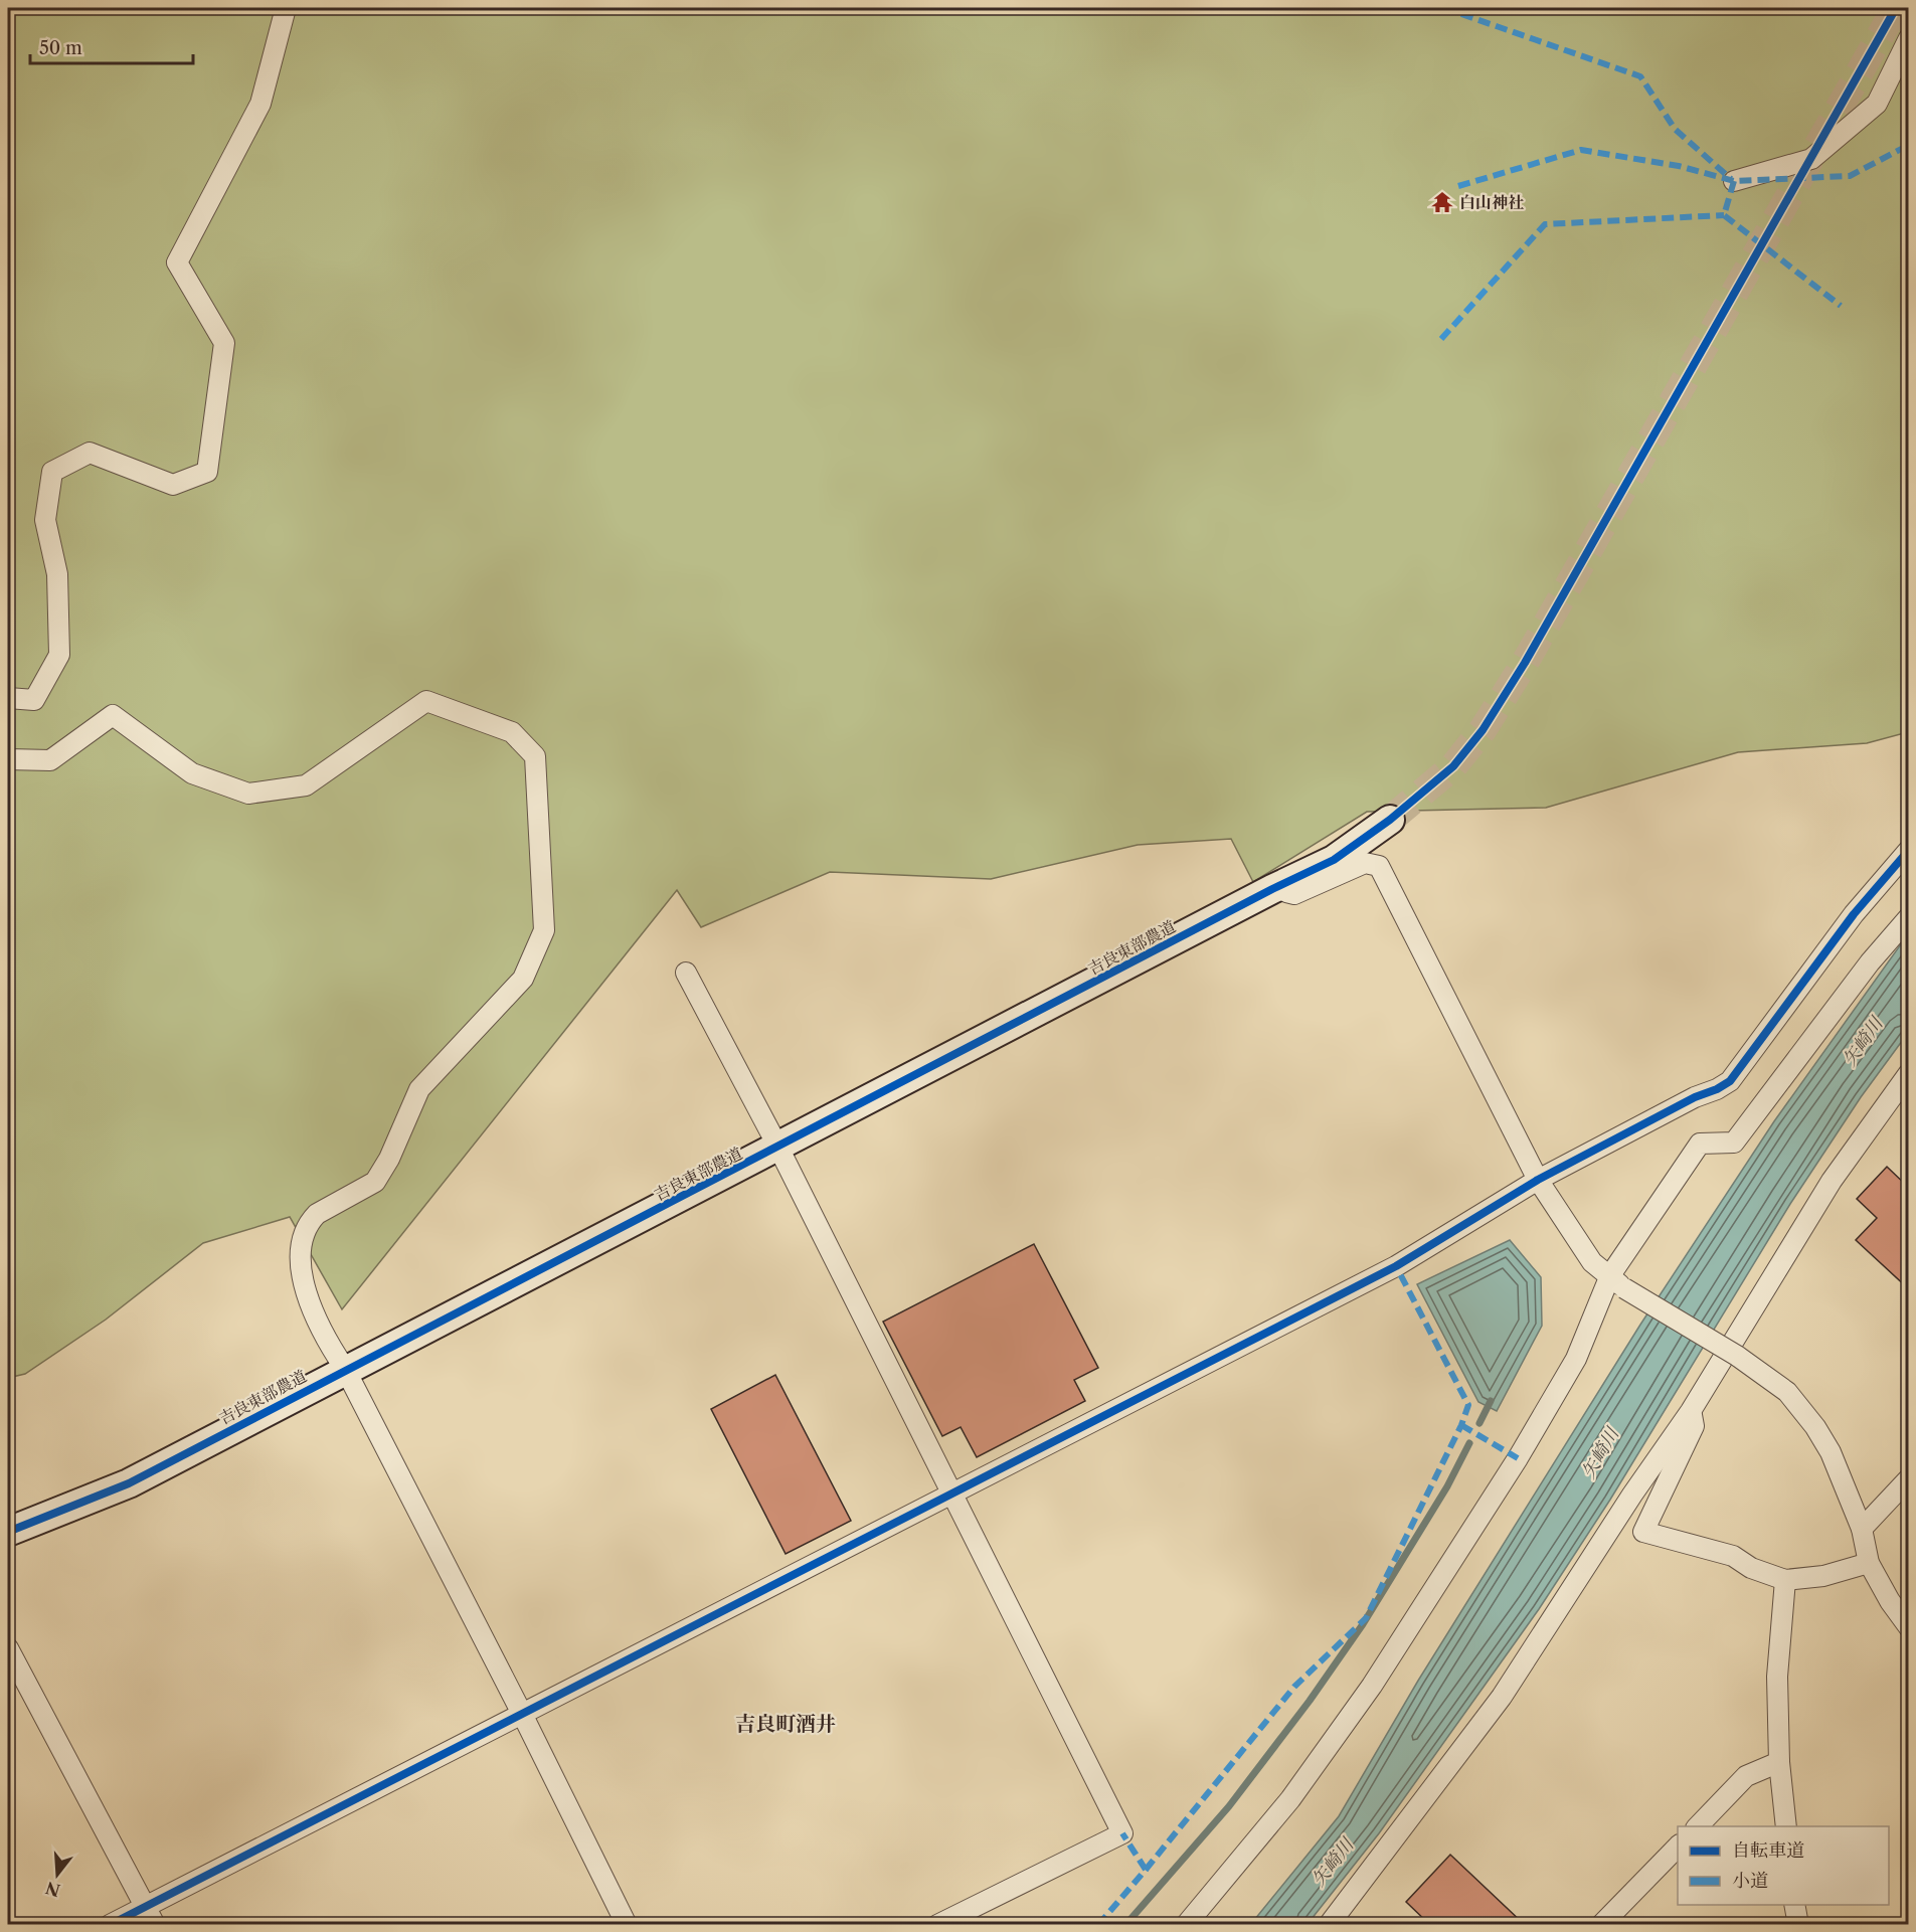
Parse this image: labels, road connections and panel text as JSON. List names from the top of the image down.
{
  "streets": {
    "street": ["吉良東部農道"]
  },
  "districts": ["吉良町酒井"],
  "water": ["矢崎川"],
  "places": {
    "temple": ["白山神社"]
  },
  "legend": ["自転車道", "小道"],
  "scale_bar": "50 m",
  "north": "bottom"
}
